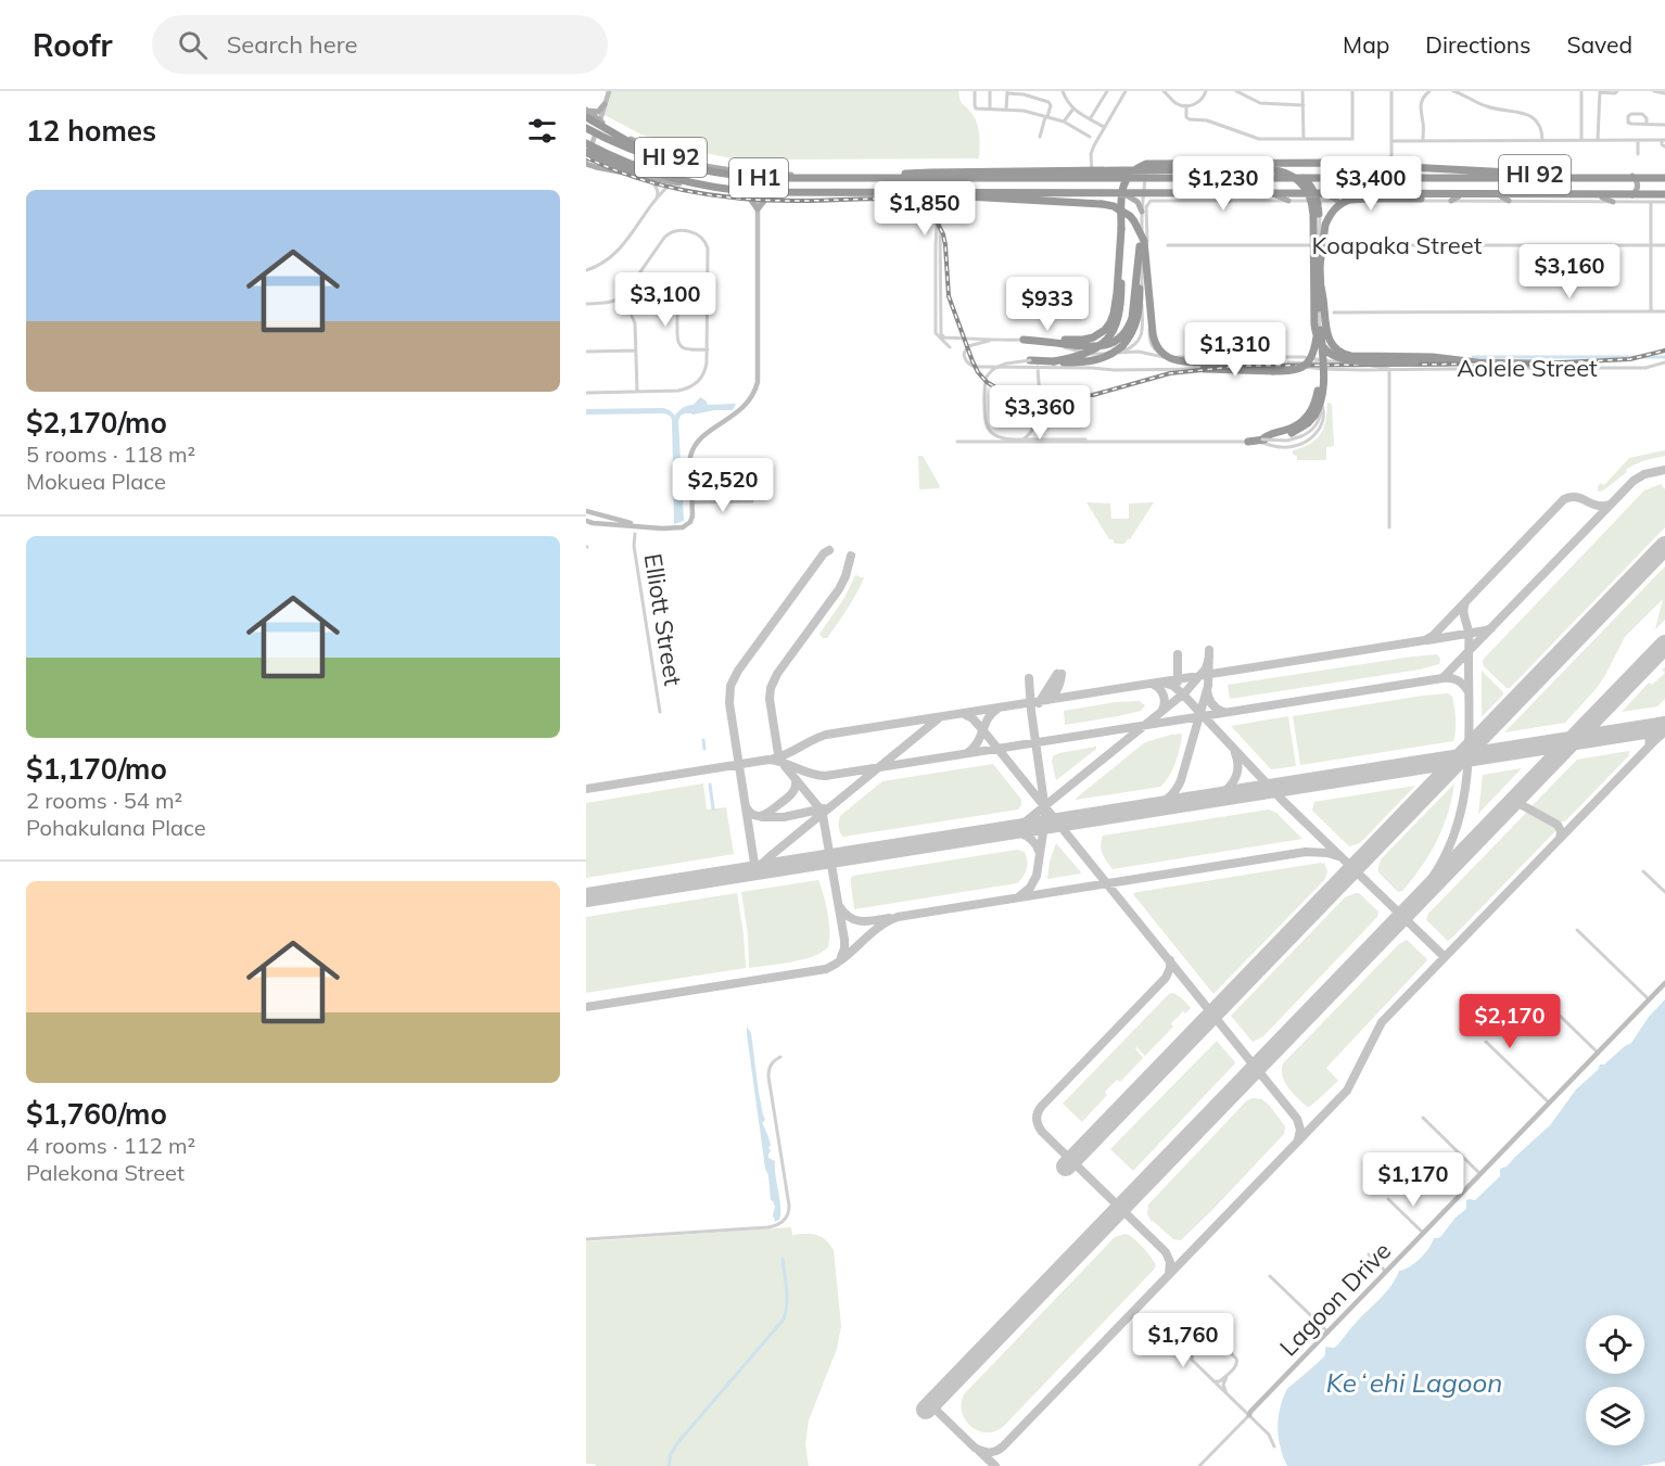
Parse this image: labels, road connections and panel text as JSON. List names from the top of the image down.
{
  "streets": {
    "highway": ["I H1"],
    "main road": ["HI 92"],
    "street": [
      "Koapaka Street",
      "Aolele Street",
      "Elliott Street",
      "Lagoon Drive"
    ]
  },
  "crossings": [
    ["HI 92", "I H1"]
  ],
  "water": ["Keʻehi Lagoon"],
  "page": {
    "header": "Roofr",
    "search": "Search here",
    "nav": ["Map", "Directions", "Saved"],
    "heading": "12 homes",
    "price": [
      "$1,230",
      "$3,400",
      "$1,850",
      "$3,160",
      "$3,100",
      "$933",
      "$1,310",
      "$3,360",
      "$2,520",
      "$2,170",
      "$1,170",
      "$1,760"
    ],
    "list": [
      {
        "name": "$2,170/mo",
        "note": "5 rooms · 118 m² · Mokuea Place"
      },
      {
        "name": "$1,170/mo",
        "note": "2 rooms · 54 m² · Pohakulana Place"
      },
      {
        "name": "$1,760/mo",
        "note": "4 rooms · 112 m² · Palekona Street"
      }
    ]
  }
}
